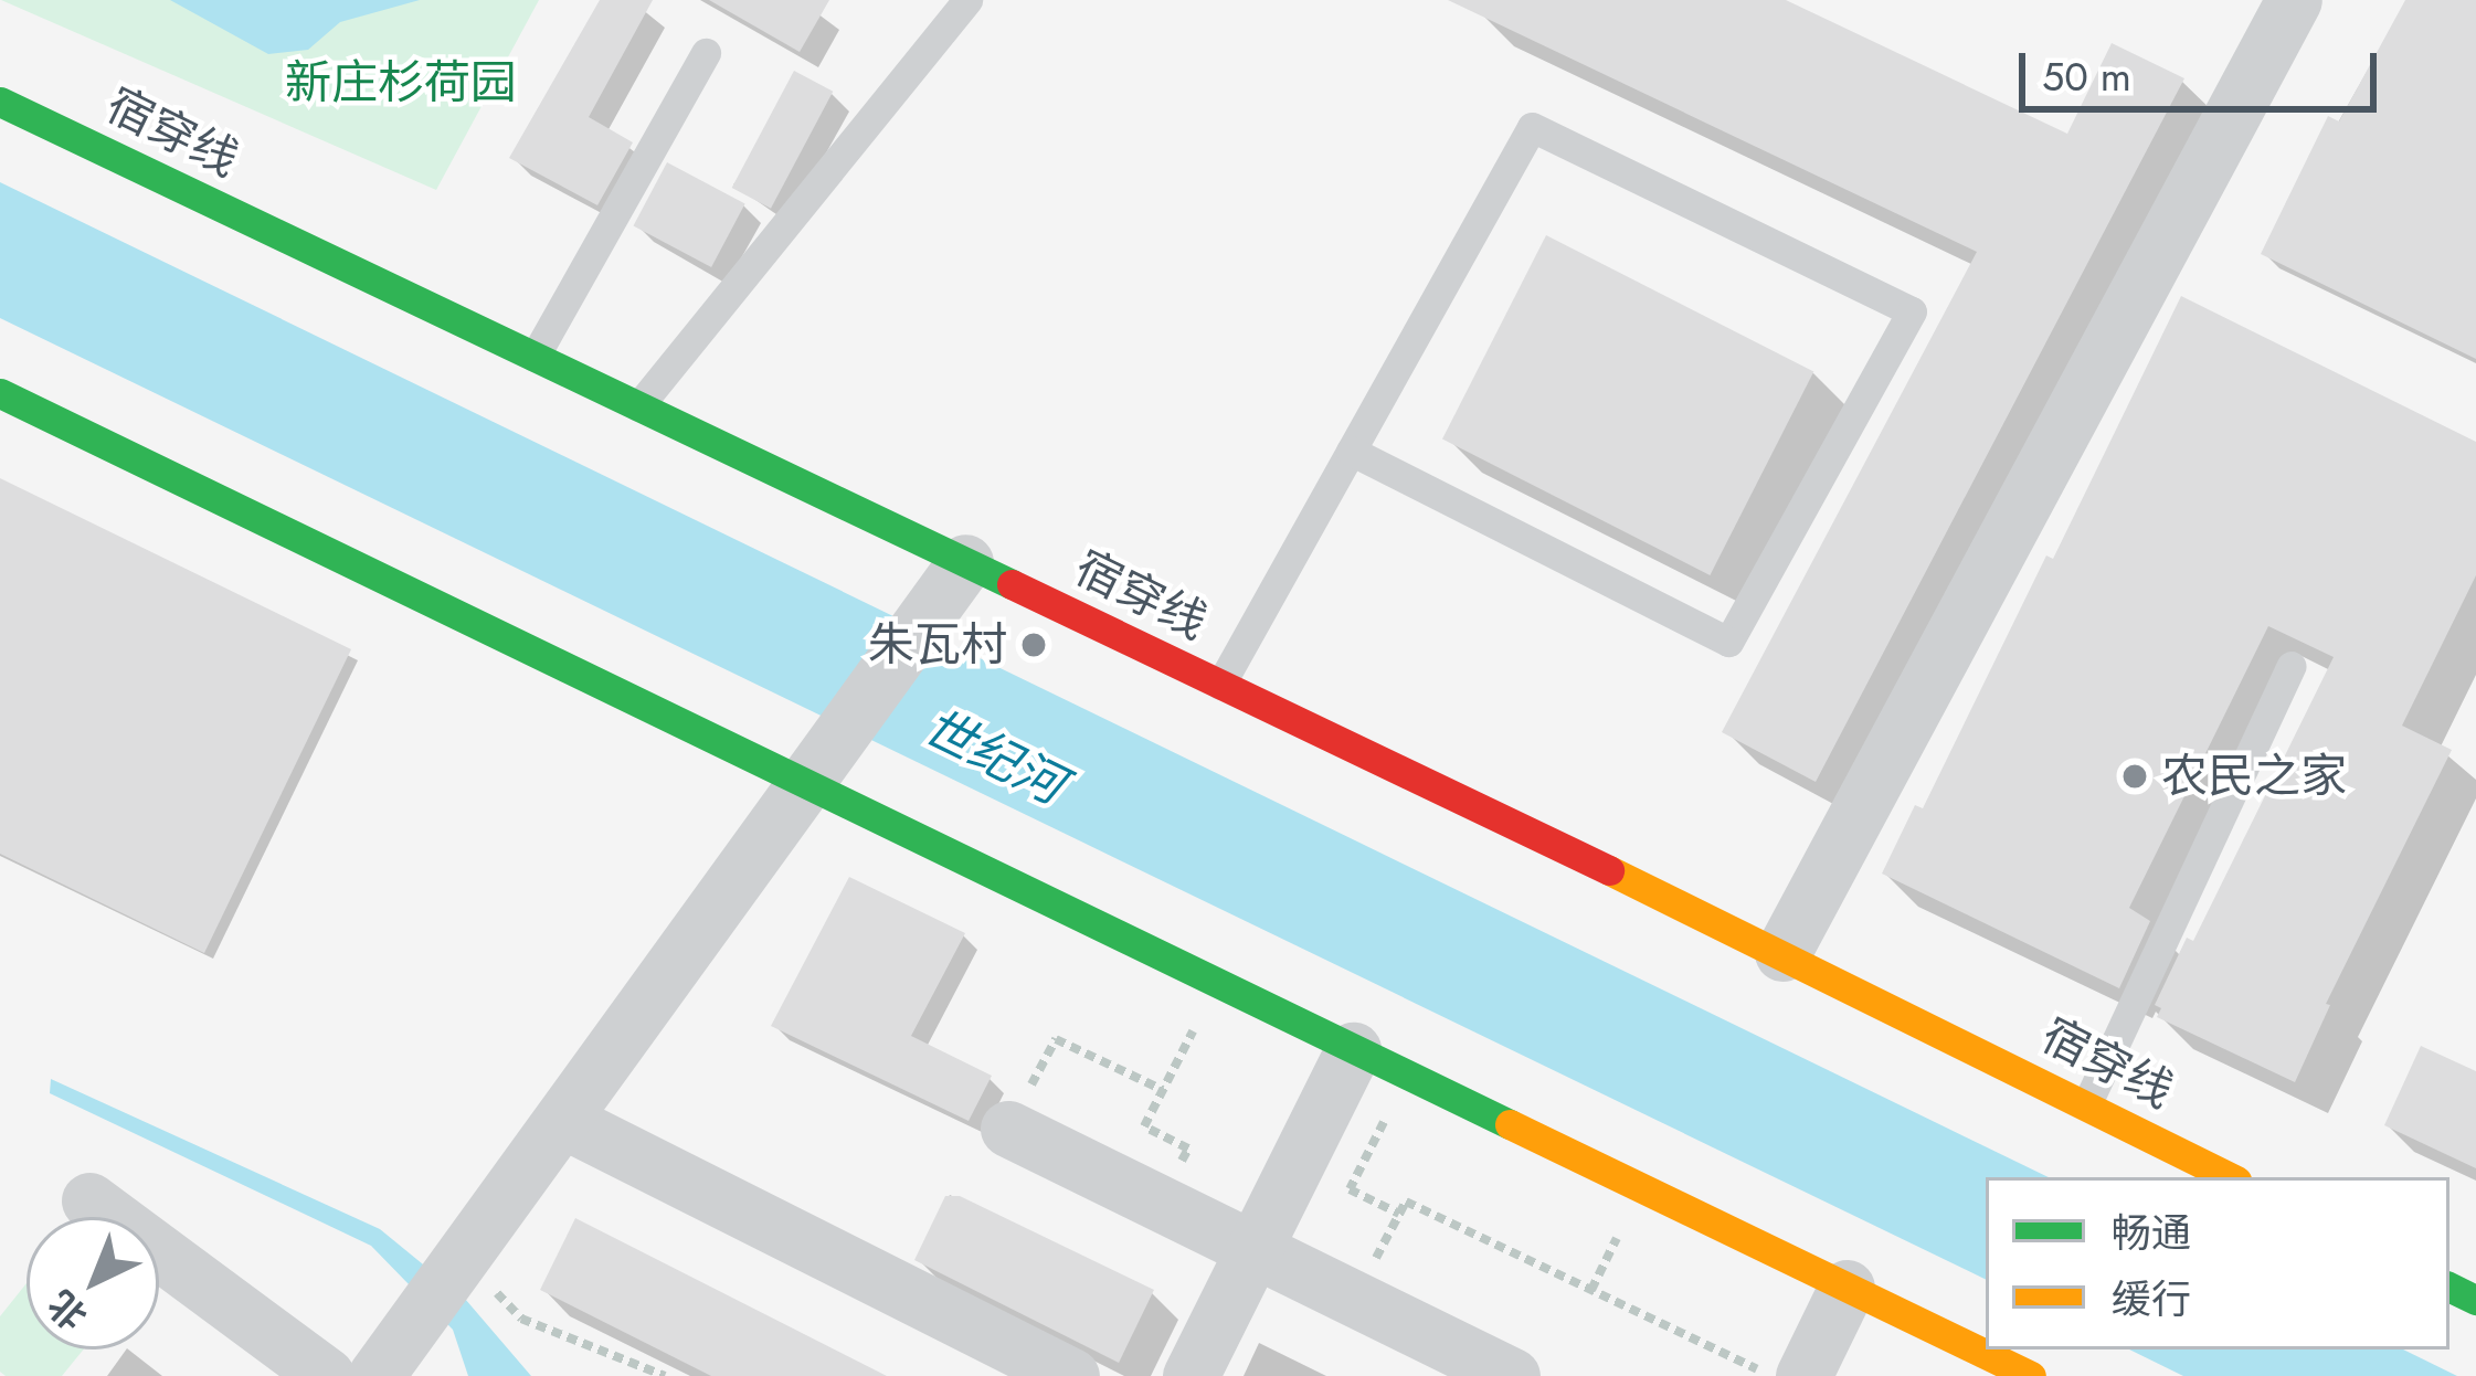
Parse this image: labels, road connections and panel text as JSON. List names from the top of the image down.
{
  "streets": {
    "main road": ["宿穿线"]
  },
  "water": ["世纪河"],
  "parks": ["新庄杉荷园"],
  "places": ["朱瓦村", "农民之家"],
  "legend": ["畅通", "缓行"],
  "scale_bar": "50 m",
  "north": "bottom left"
}
